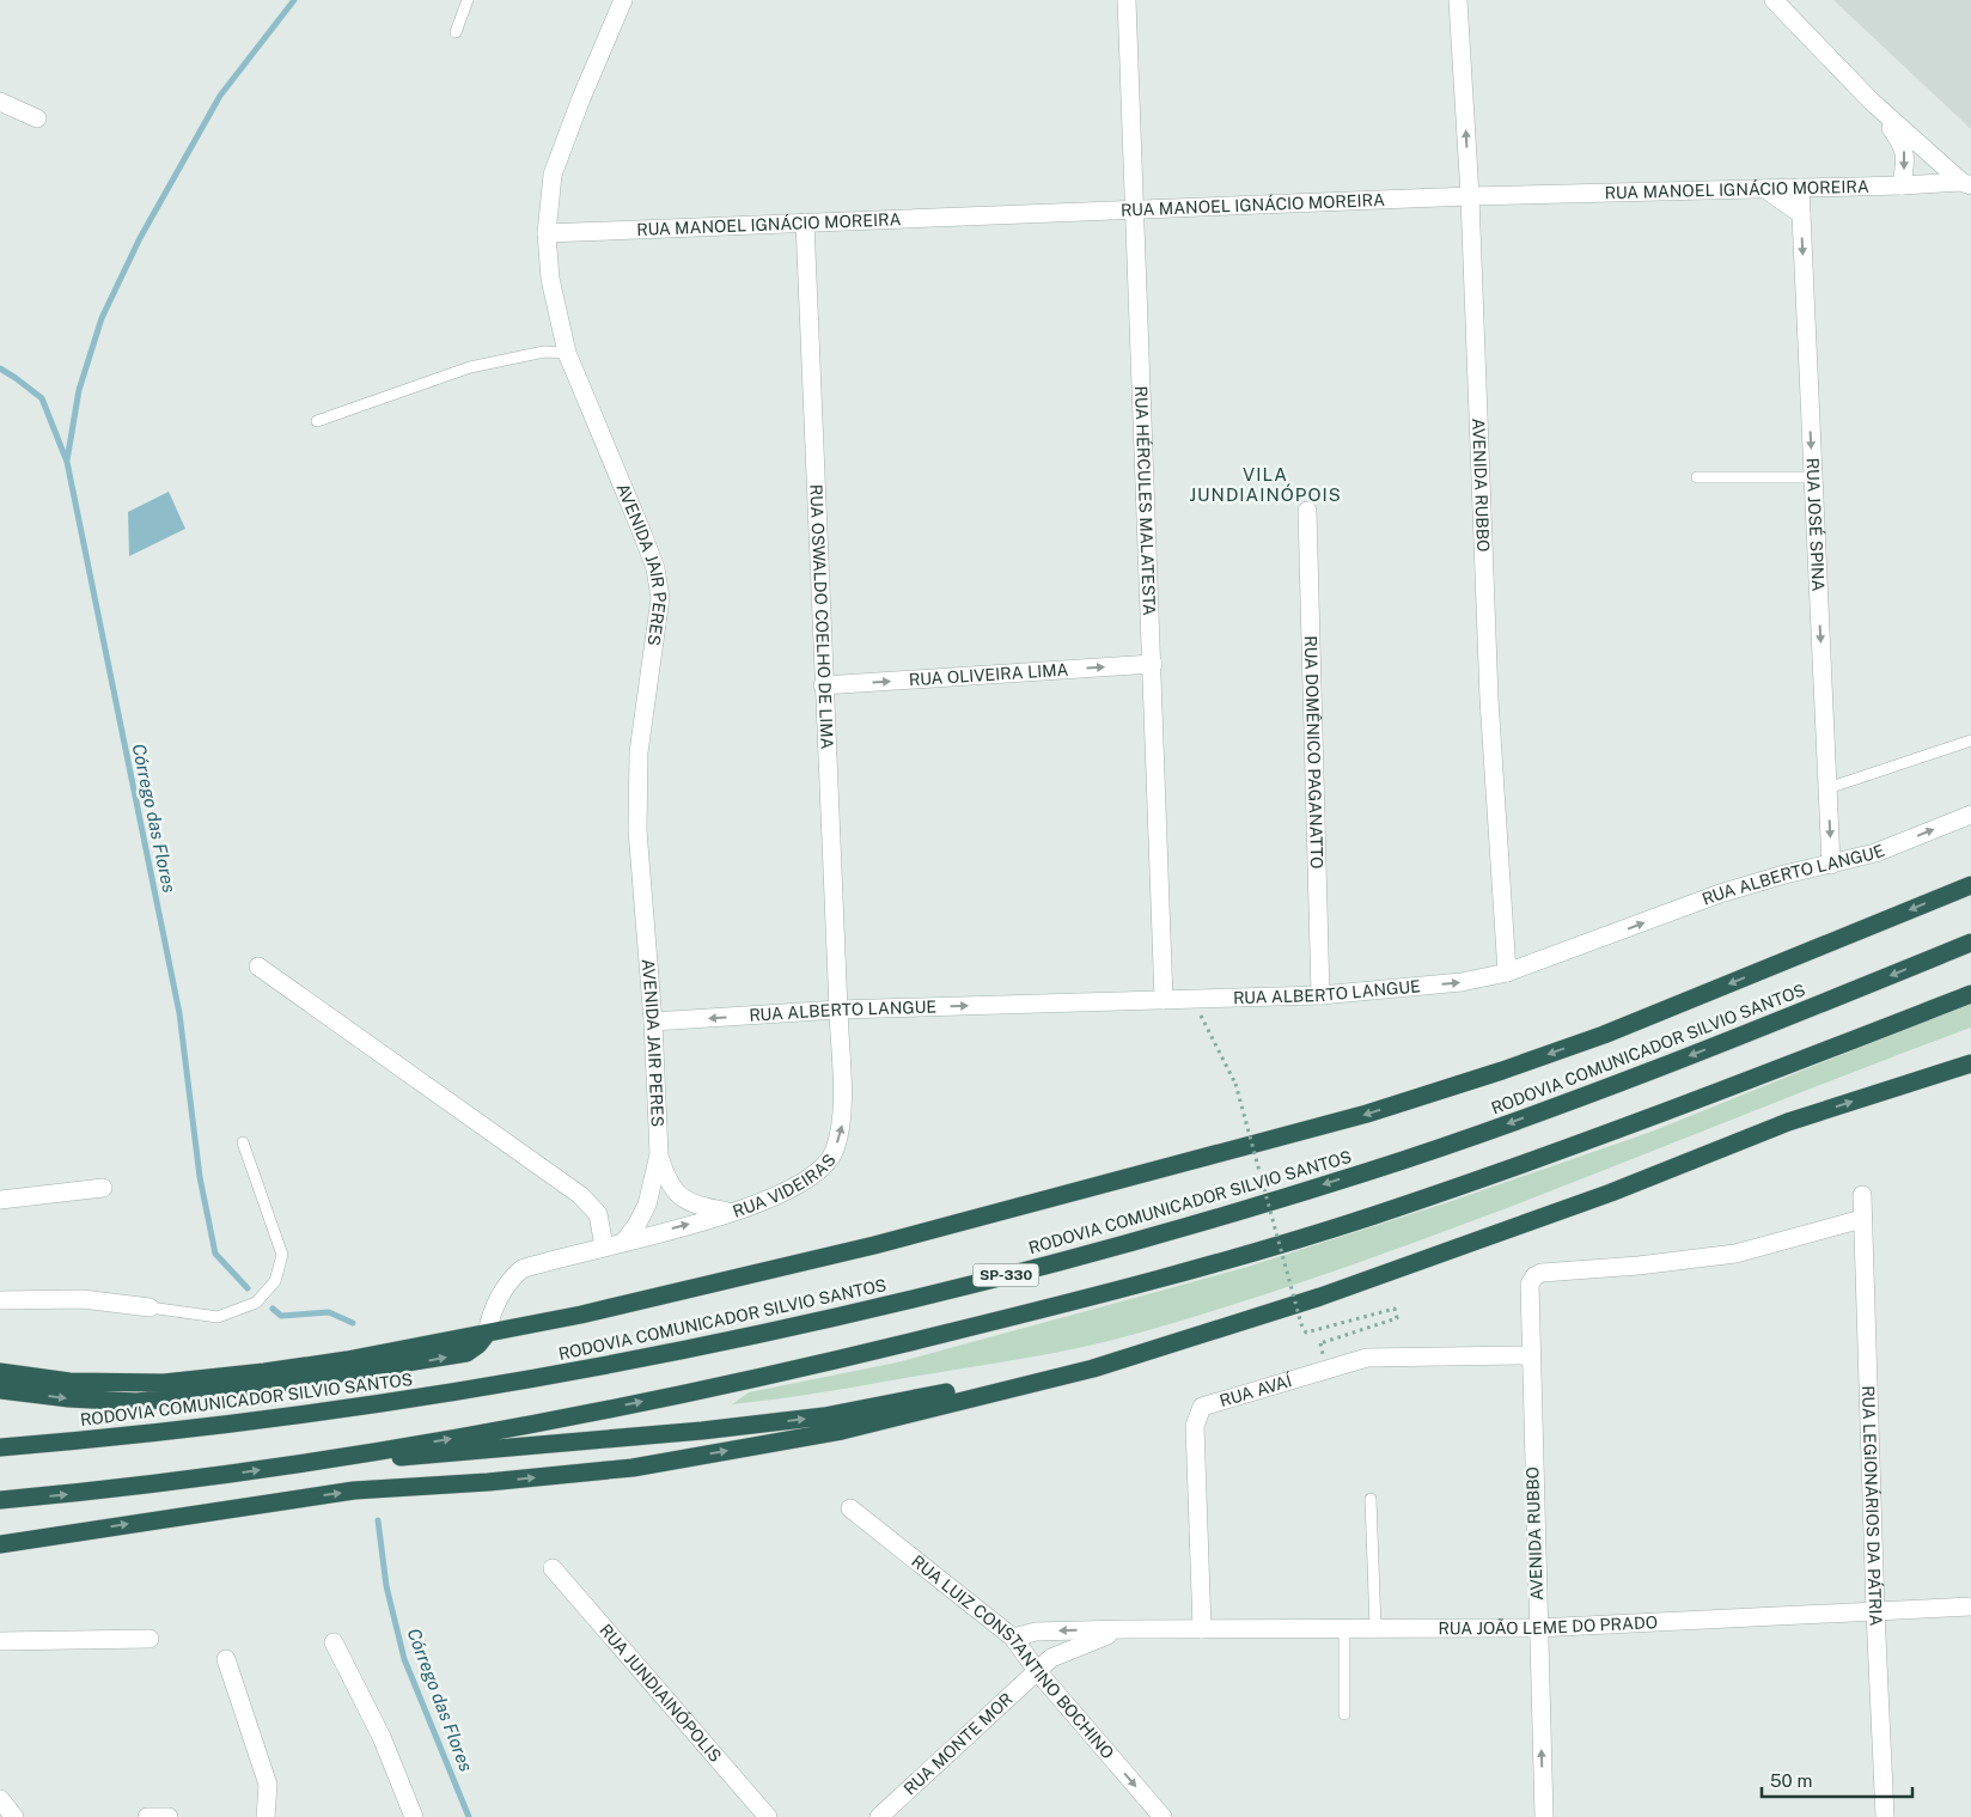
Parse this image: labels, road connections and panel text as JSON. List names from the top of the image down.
{
  "streets": {
    "highway": ["RODOVIA COMUNICADOR SILVIO SANTOS", "SP-330"],
    "street": [
      "RUA MANOEL IGNÁCIO MOREIRA",
      "AVENIDA RUBBO",
      "RUA HÉRCULES MALATESTA",
      "RUA JOSÉ SPINA",
      "AVENIDA JAIR PERES",
      "RUA OSWALDO COELHO DE LIMA",
      "RUA OLIVEIRA LIMA",
      "RUA DOMÊNICO PAGANATTO",
      "RUA ALBERTO LANGUE",
      "RUA VIDEIRAS",
      "RUA AVAÍ",
      "RUA LEGIONÁRIOS DA PÁTRIA",
      "RUA JOÃO LEME DO PRADO",
      "RUA LUIZ CONSTANTINO BOCHINO",
      "RUA JUNDIAINÓPOLIS",
      "RUA MONTE MOR"
    ]
  },
  "crossings": [
    ["RUA MANOEL IGNÁCIO MOREIRA", "AVENIDA RUBBO"],
    ["RUA MANOEL IGNÁCIO MOREIRA", "RUA HÉRCULES MALATESTA"],
    ["RUA MANOEL IGNÁCIO MOREIRA", "RUA JOSÉ SPINA"],
    ["RUA MANOEL IGNÁCIO MOREIRA", "AVENIDA JAIR PERES"],
    ["RUA MANOEL IGNÁCIO MOREIRA", "RUA OSWALDO COELHO DE LIMA"],
    ["AVENIDA RUBBO", "RUA ALBERTO LANGUE"],
    ["AVENIDA RUBBO", "RUA AVAÍ"],
    ["AVENIDA RUBBO", "RUA LEGIONÁRIOS DA PÁTRIA"],
    ["AVENIDA RUBBO", "RUA JOÃO LEME DO PRADO"],
    ["RUA HÉRCULES MALATESTA", "RUA OLIVEIRA LIMA"],
    ["RUA HÉRCULES MALATESTA", "RUA ALBERTO LANGUE"],
    ["RUA JOSÉ SPINA", "RUA ALBERTO LANGUE"],
    ["AVENIDA JAIR PERES", "RUA ALBERTO LANGUE"],
    ["AVENIDA JAIR PERES", "RUA VIDEIRAS"],
    ["RUA OSWALDO COELHO DE LIMA", "RUA OLIVEIRA LIMA"],
    ["RUA OSWALDO COELHO DE LIMA", "RUA ALBERTO LANGUE"],
    ["RUA OSWALDO COELHO DE LIMA", "RUA VIDEIRAS"],
    ["RUA DOMÊNICO PAGANATTO", "RUA ALBERTO LANGUE"],
    ["RUA ALBERTO LANGUE", "RUA VIDEIRAS"],
    ["RUA AVAÍ", "RUA JOÃO LEME DO PRADO"],
    ["RUA LEGIONÁRIOS DA PÁTRIA", "RUA JOÃO LEME DO PRADO"],
    ["RUA JOÃO LEME DO PRADO", "RUA LUIZ CONSTANTINO BOCHINO"],
    ["RUA JOÃO LEME DO PRADO", "RUA MONTE MOR"],
    ["RUA LUIZ CONSTANTINO BOCHINO", "RUA MONTE MOR"]
  ],
  "one_way": [
    "RUA JOSÉ SPINA",
    "RUA OLIVEIRA LIMA",
    "RUA VIDEIRAS",
    "RUA LUIZ CONSTANTINO BOCHINO"
  ],
  "districts": ["VILA JUNDIAINÓPOIS"],
  "water": ["Córrego das Flores"],
  "scale_bar": "50 m"
}
